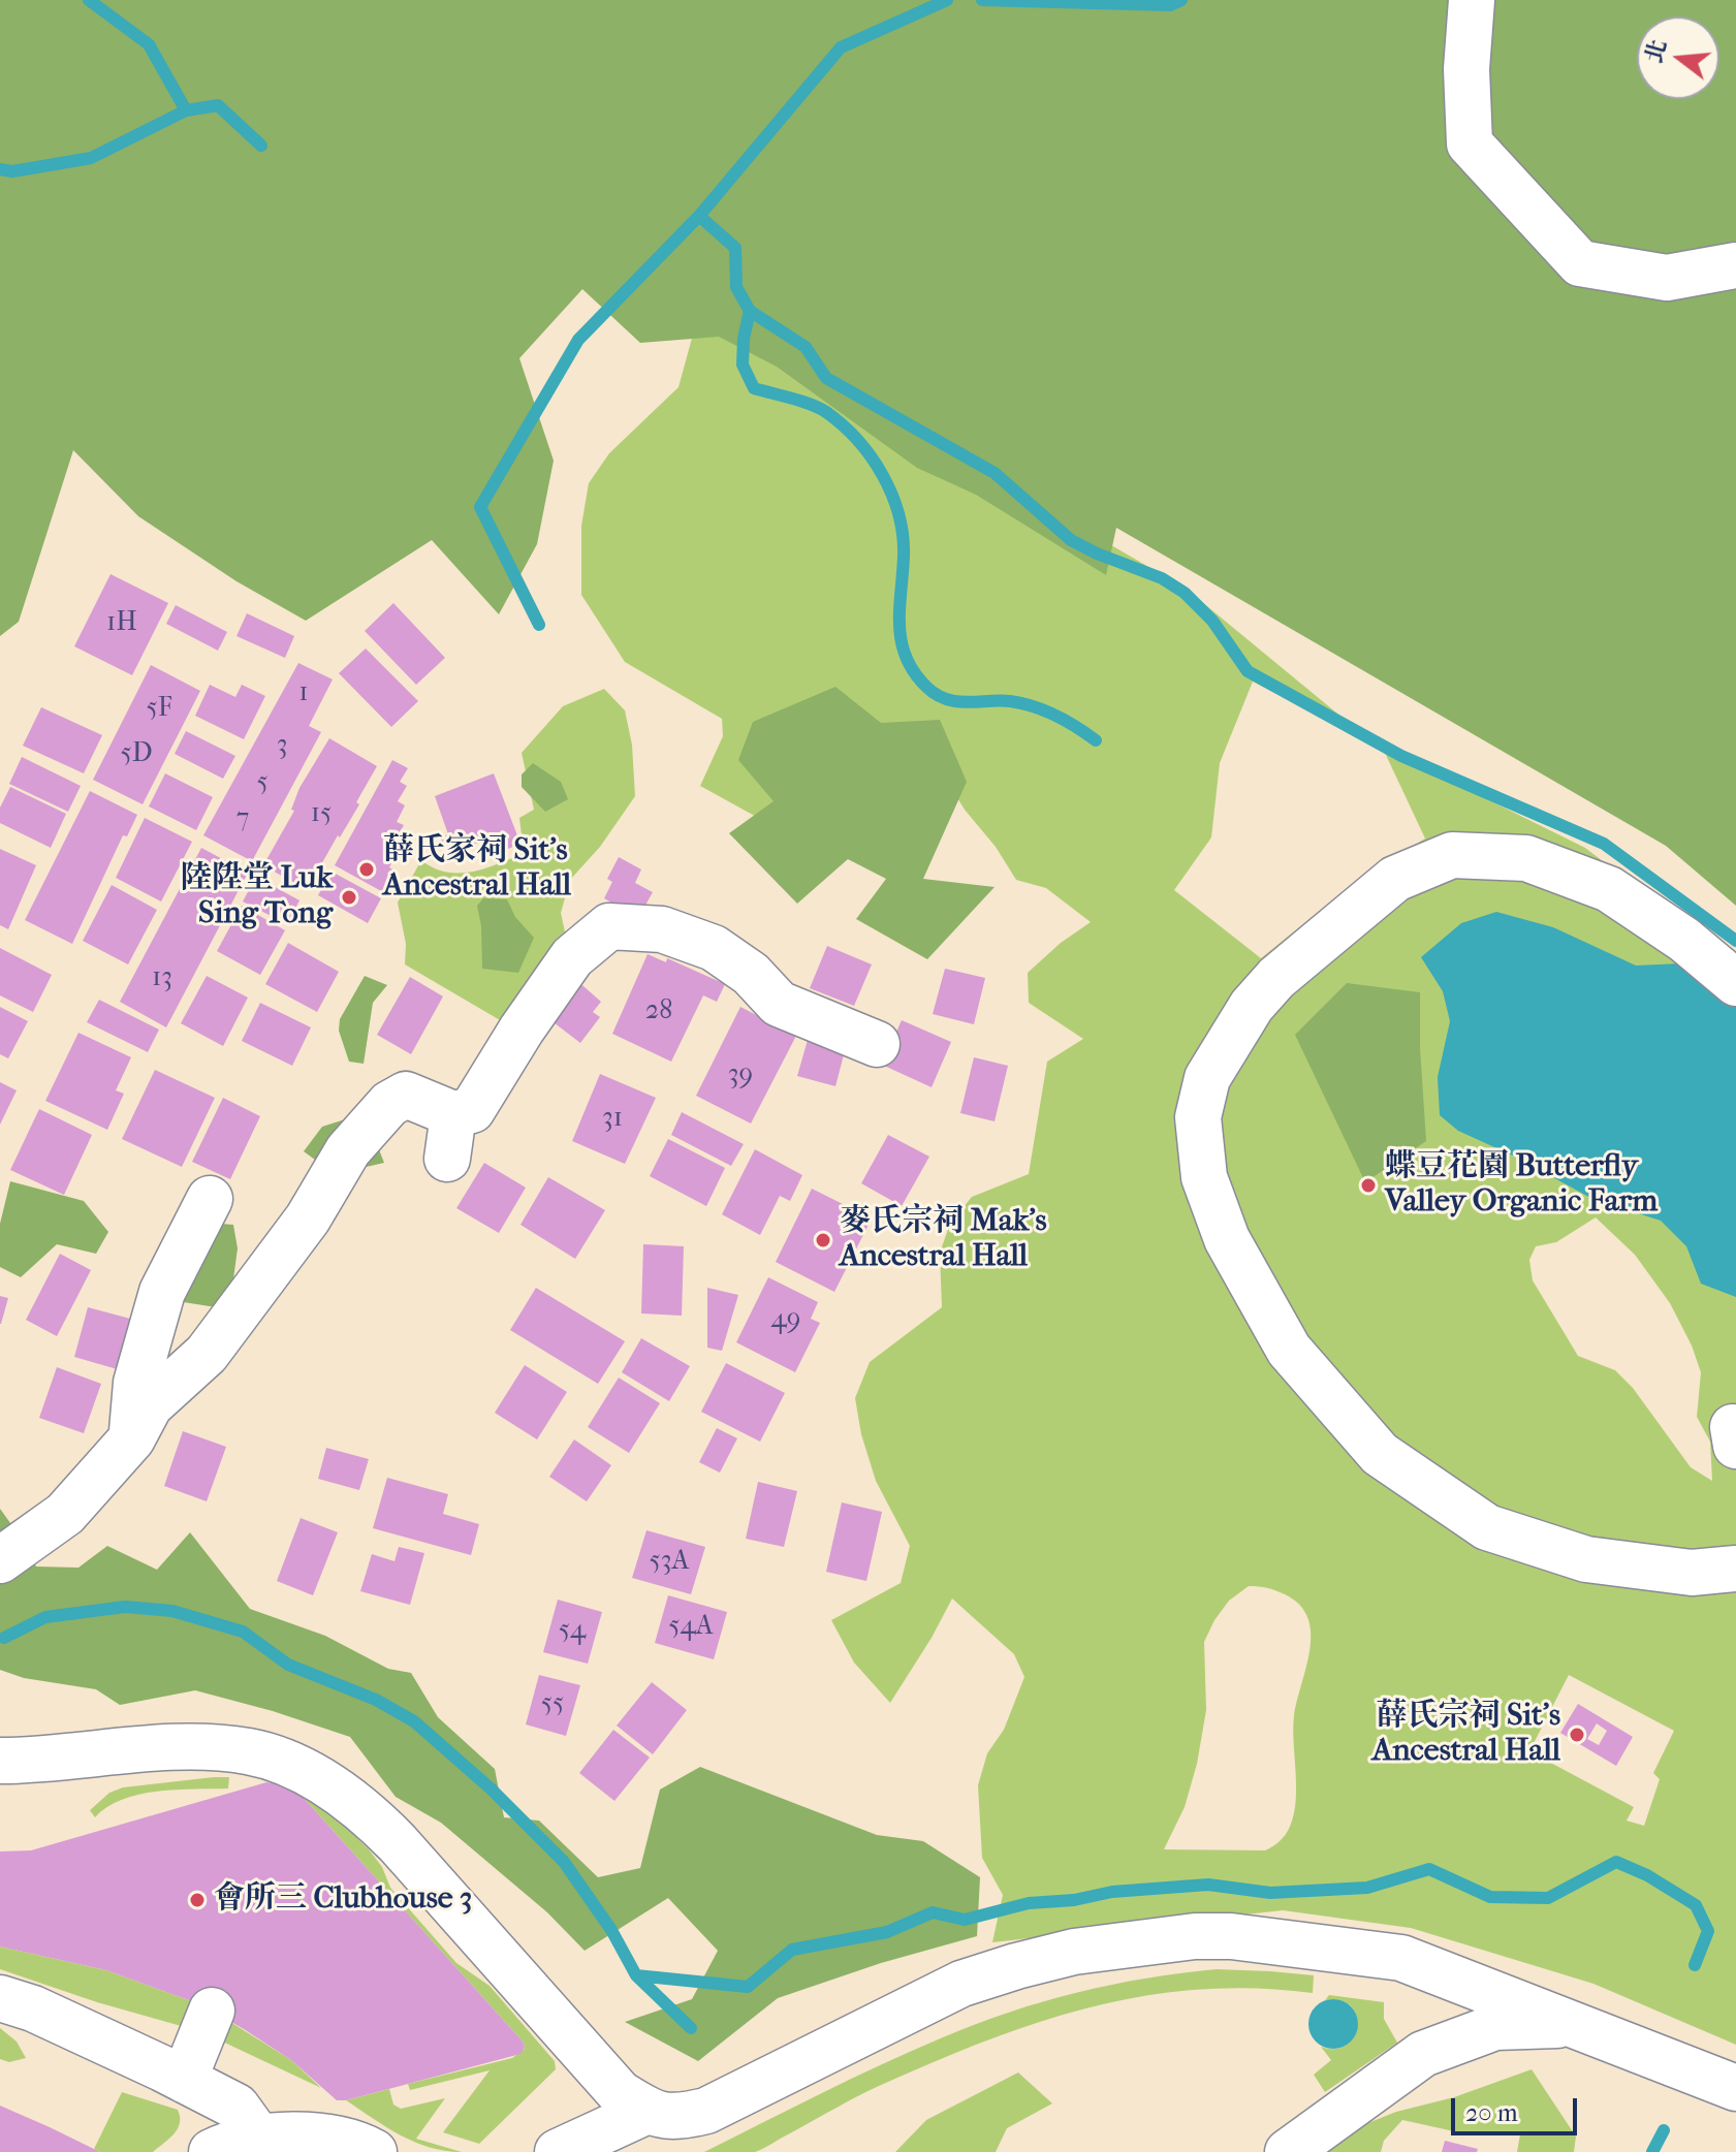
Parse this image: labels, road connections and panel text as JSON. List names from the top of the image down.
{
  "places": [
    "薛氏家祠 Sit's Ancestral Hall",
    "陸陞堂 Luk Sing Tong",
    "蝶豆花園 Butterfly Valley Organic Farm",
    "麥氏宗祠 Mak's Ancestral Hall",
    "薛氏宗祠 Sit's Ancestral Hall",
    "會所三 Clubhouse 3"
  ],
  "house_numbers": [
    "1H",
    "1",
    "5F",
    "3",
    "5D",
    "5",
    "15",
    "7",
    "13",
    "28",
    "39",
    "31",
    "49",
    "53A",
    "54A",
    "54",
    "55"
  ],
  "scale_bar": "20 m",
  "north": "left"
}
